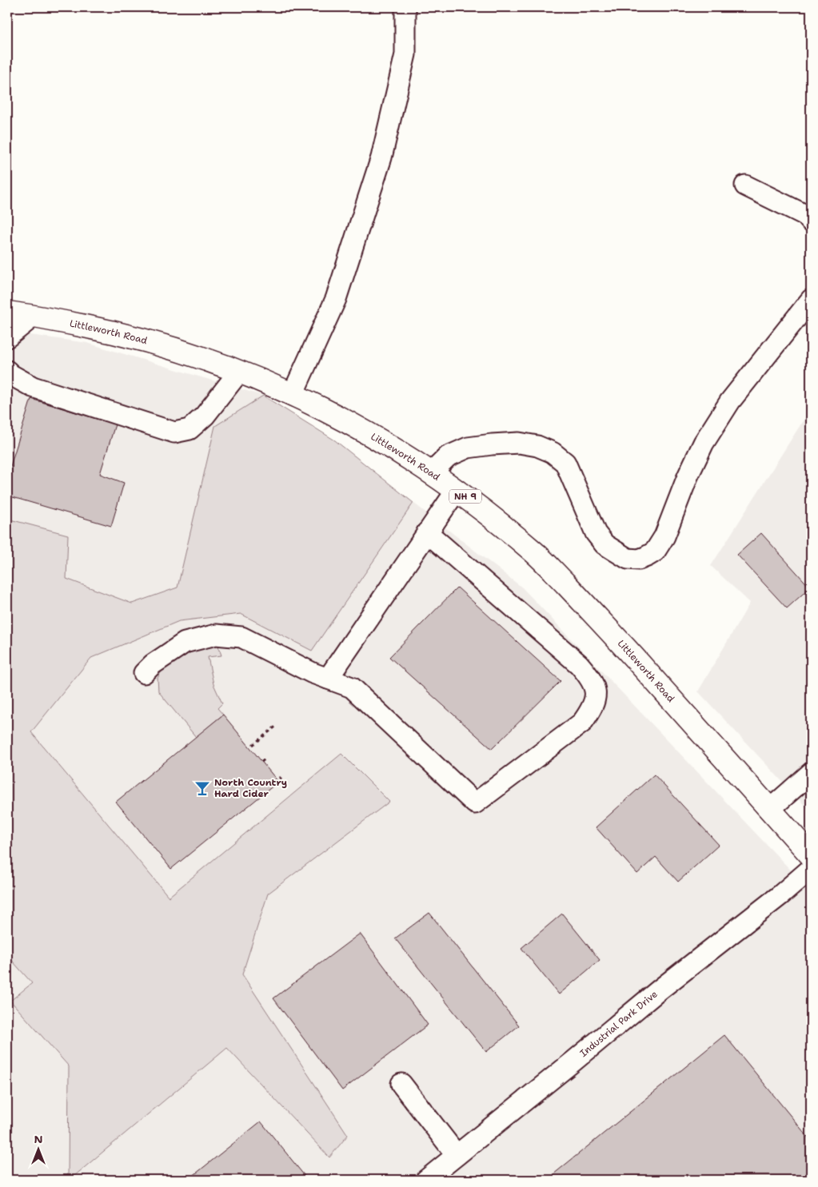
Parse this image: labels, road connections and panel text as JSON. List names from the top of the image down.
{
  "streets": {
    "main road": ["Littleworth Road", "NH 9"],
    "street": ["Industrial Park Drive"]
  },
  "places": {
    "bar": ["North Country Hard Cider"]
  },
  "north": "top"
}
